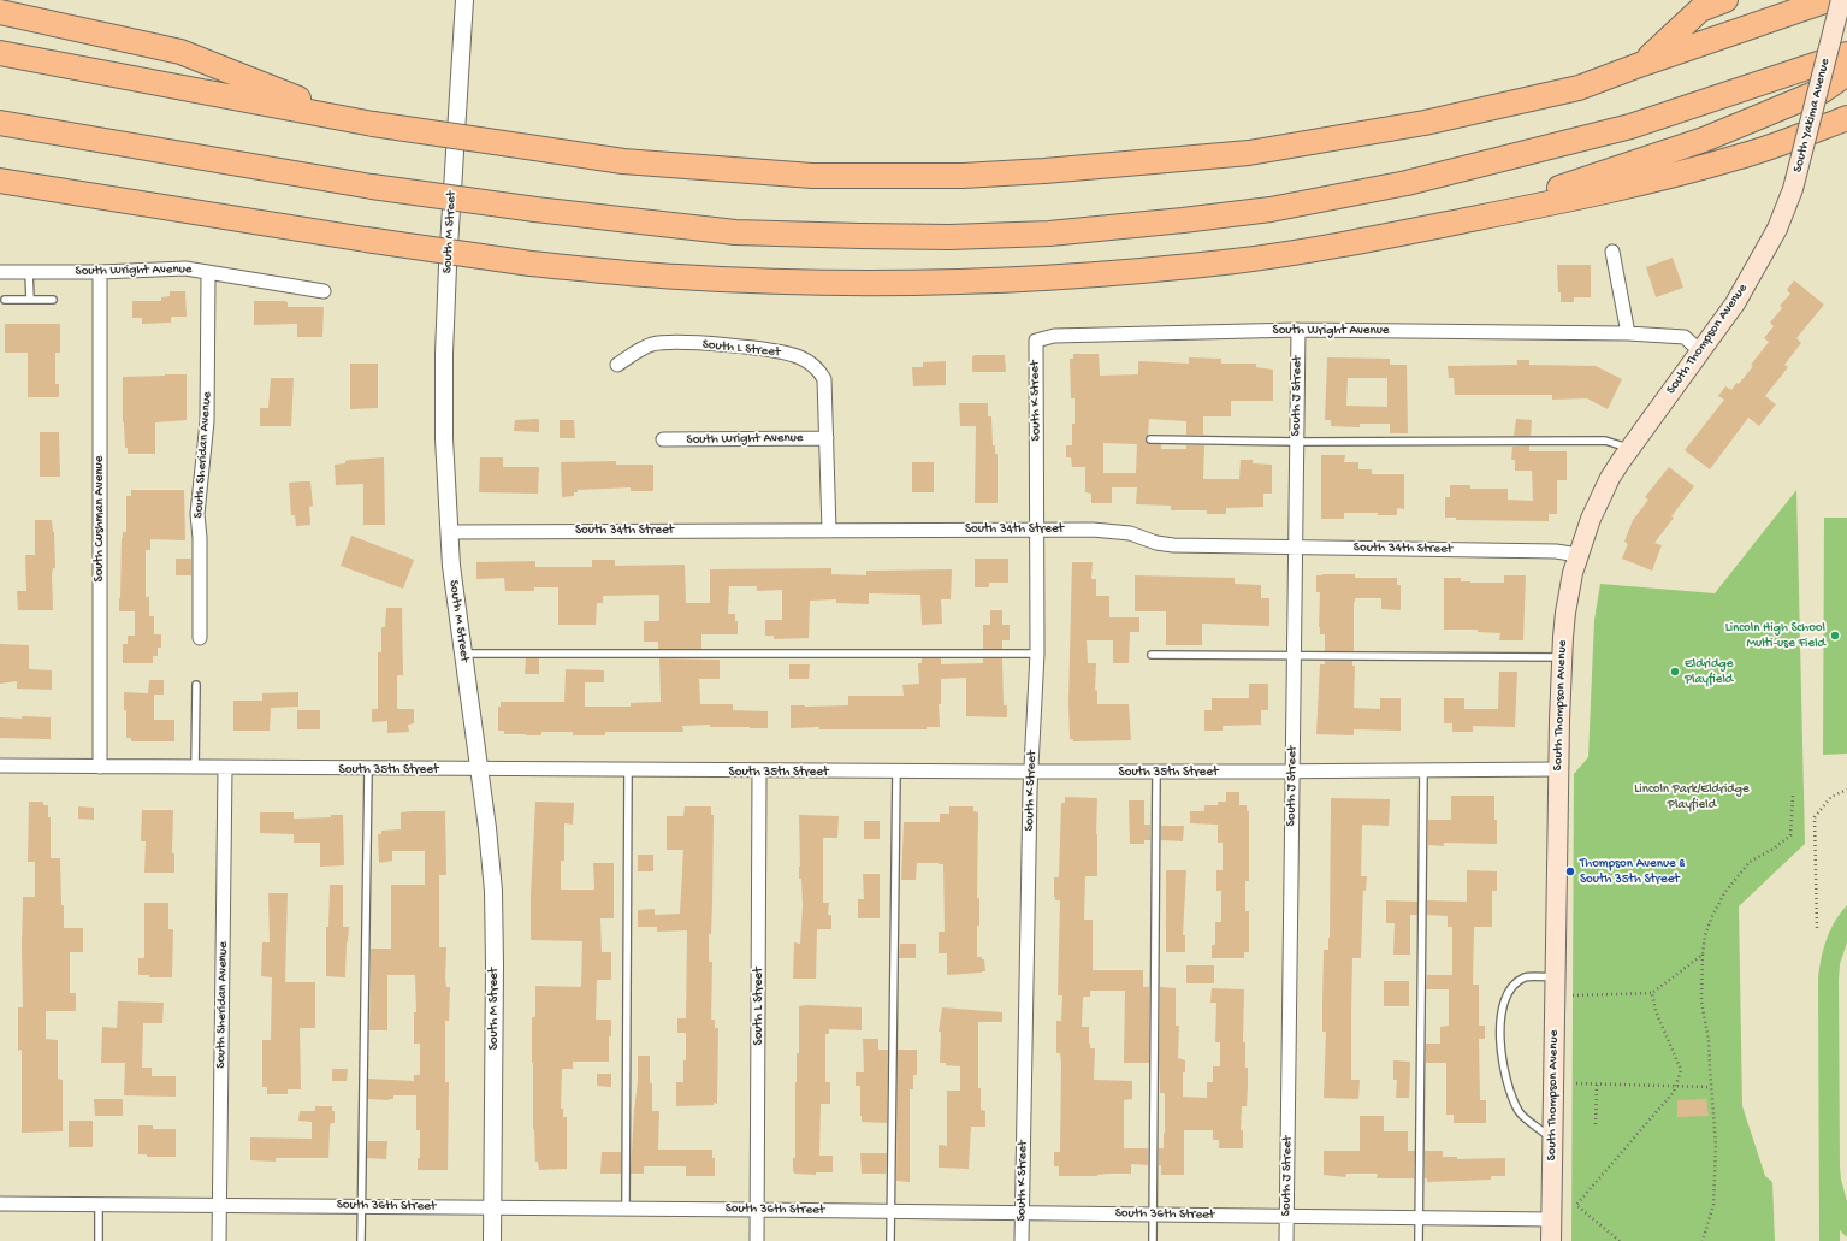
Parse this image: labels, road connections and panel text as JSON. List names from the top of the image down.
{
  "streets": {
    "main road": ["South Yakima Avenue", "South Thompson Avenue"],
    "street": [
      "South M Street",
      "South Wright Avenue",
      "South L Street",
      "South J Street",
      "South K Street",
      "South Sheridan Avenue",
      "South Cushman Avenue",
      "South 34th Street",
      "South 35th Street",
      "South 36th Street"
    ]
  },
  "crossings": [
    ["South Yakima Avenue", "South Thompson Avenue"],
    ["South M Street", "South 34th Street"],
    ["South M Street", "South 35th Street"],
    ["South M Street", "South 36th Street"],
    ["South Wright Avenue", "South Thompson Avenue"],
    ["South Wright Avenue", "South L Street"],
    ["South Wright Avenue", "South J Street"],
    ["South Wright Avenue", "South K Street"],
    ["South Wright Avenue", "South Sheridan Avenue"],
    ["South Wright Avenue", "South Cushman Avenue"],
    ["South Thompson Avenue", "South 34th Street"],
    ["South Thompson Avenue", "South 35th Street"],
    ["South Thompson Avenue", "South 36th Street"],
    ["South L Street", "South 34th Street"],
    ["South L Street", "South 35th Street"],
    ["South L Street", "South 36th Street"],
    ["South J Street", "South 34th Street"],
    ["South J Street", "South 35th Street"],
    ["South J Street", "South 36th Street"],
    ["South K Street", "South 34th Street"],
    ["South K Street", "South 35th Street"],
    ["South K Street", "South 36th Street"],
    ["South Sheridan Avenue", "South 35th Street"],
    ["South Sheridan Avenue", "South 36th Street"],
    ["South Cushman Avenue", "South 35th Street"]
  ],
  "parks": ["Lincoln Park/Eldridge Playfield"],
  "places": ["Lincoln High School Multi-use Field", "Eldridge Playfield", "Thompson Avenue & South 35th Street"]
}
